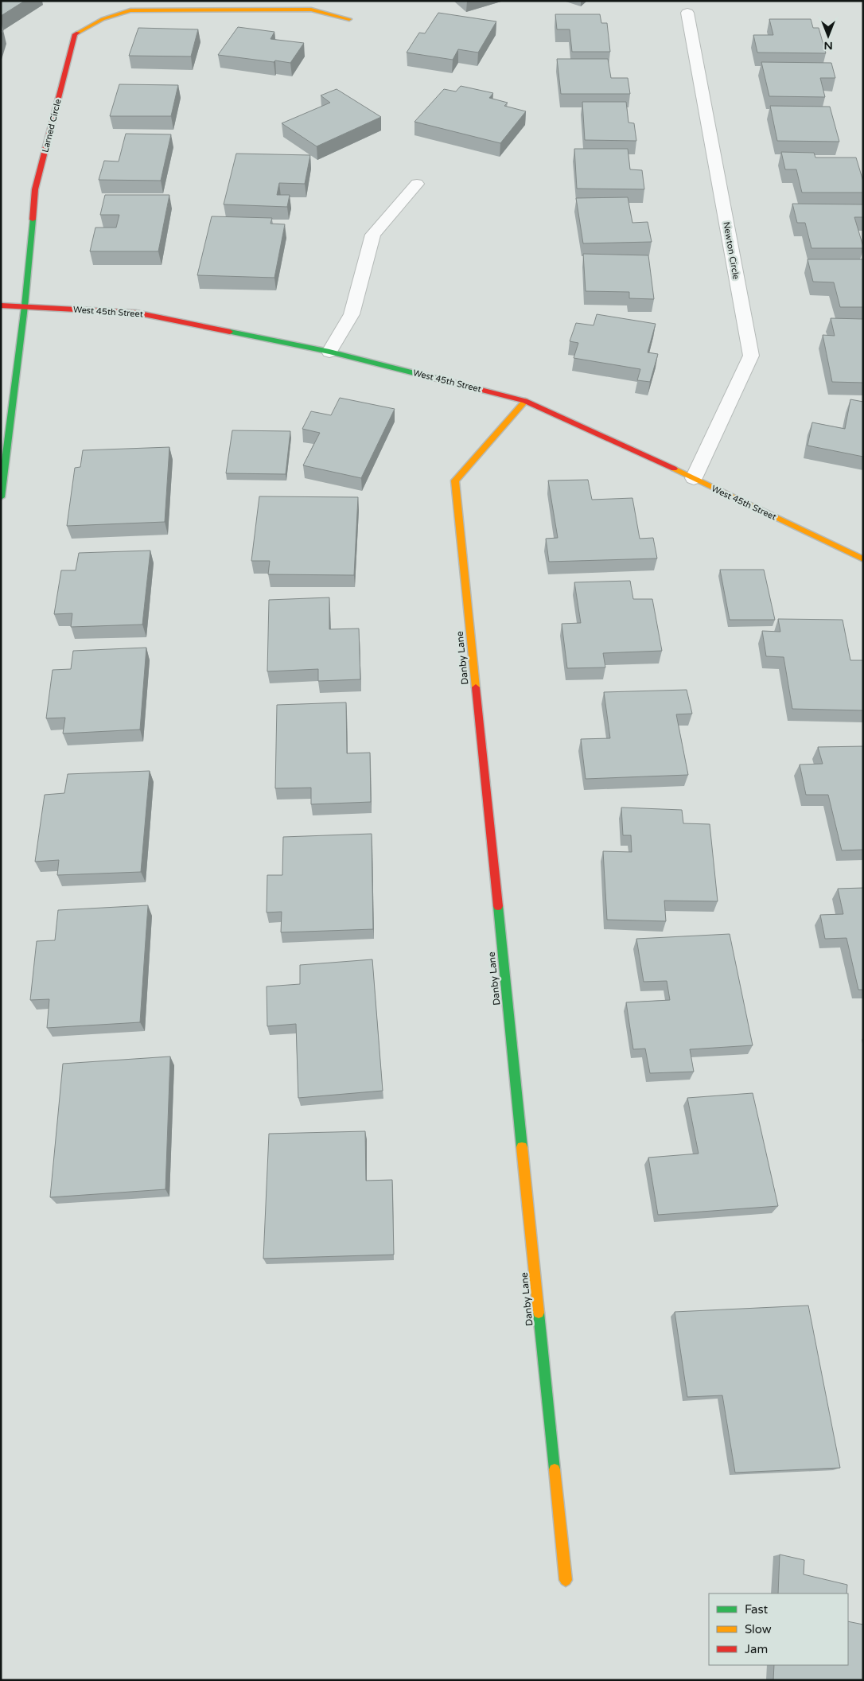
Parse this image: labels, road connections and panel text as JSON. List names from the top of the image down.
{
  "streets": {
    "street": [
      "Larned Circle",
      "Newton Circle",
      "West 45th Street",
      "Danby Lane"
    ]
  },
  "crossings": [
    ["Larned Circle", "West 45th Street"],
    ["Newton Circle", "West 45th Street"],
    ["West 45th Street", "Danby Lane"]
  ],
  "legend": ["Fast", "Slow", "Jam"],
  "north": "bottom"
}
